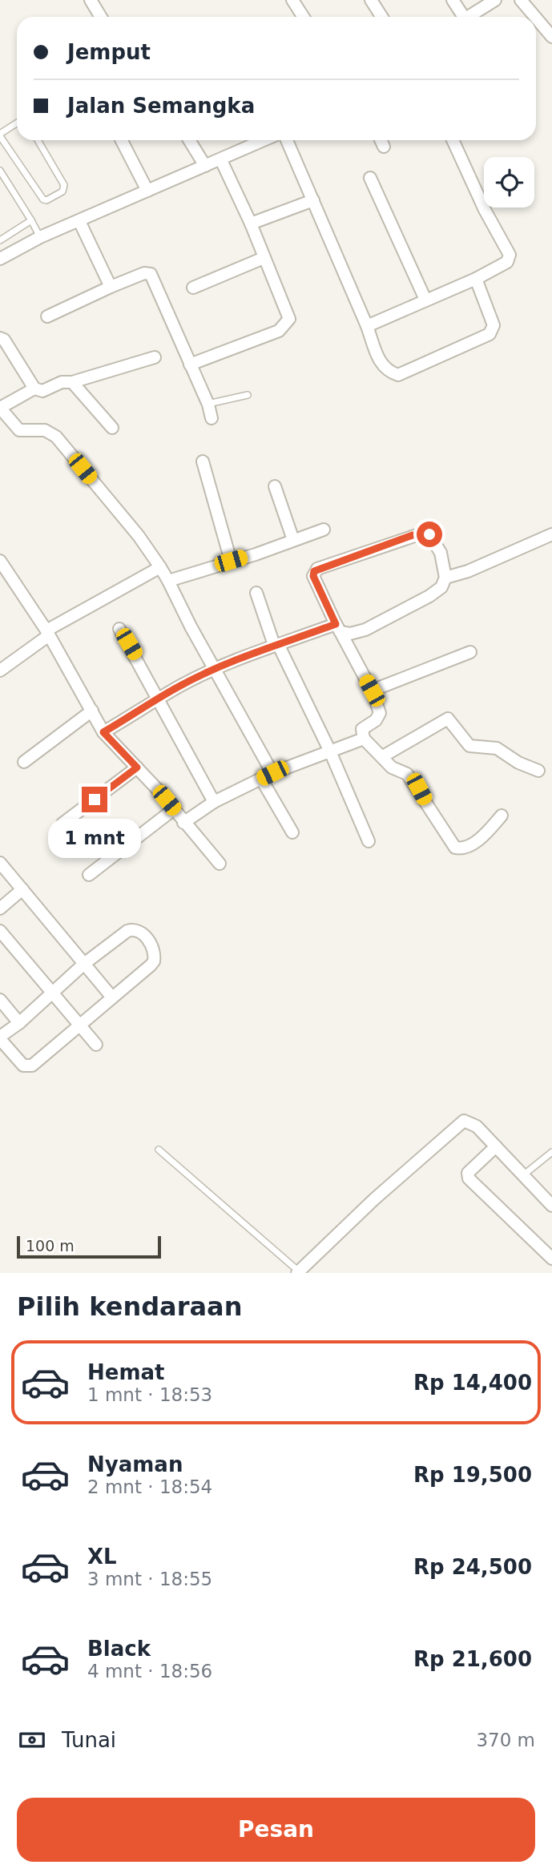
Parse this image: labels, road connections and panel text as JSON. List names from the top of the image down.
{
  "scale_bar": "100 m",
  "page": {
    "banner": ["Jemput", "Jalan Semangka"],
    "bubble": "1 mnt",
    "scale": "100 m",
    "heading": "Pilih kendaraan",
    "list": [
      {
        "name": "Hemat",
        "note": "1 mnt · 18:53",
        "value": "Rp 14,400"
      },
      {
        "name": "Nyaman",
        "note": "2 mnt · 18:54",
        "value": "Rp 19,500"
      },
      {
        "name": "XL",
        "note": "3 mnt · 18:55",
        "value": "Rp 24,500"
      },
      {
        "name": "Black",
        "note": "4 mnt · 18:56",
        "value": "Rp 21,600"
      }
    ],
    "pay": ["Tunai", "370 m"],
    "buttons": "Pesan"
  }
}
